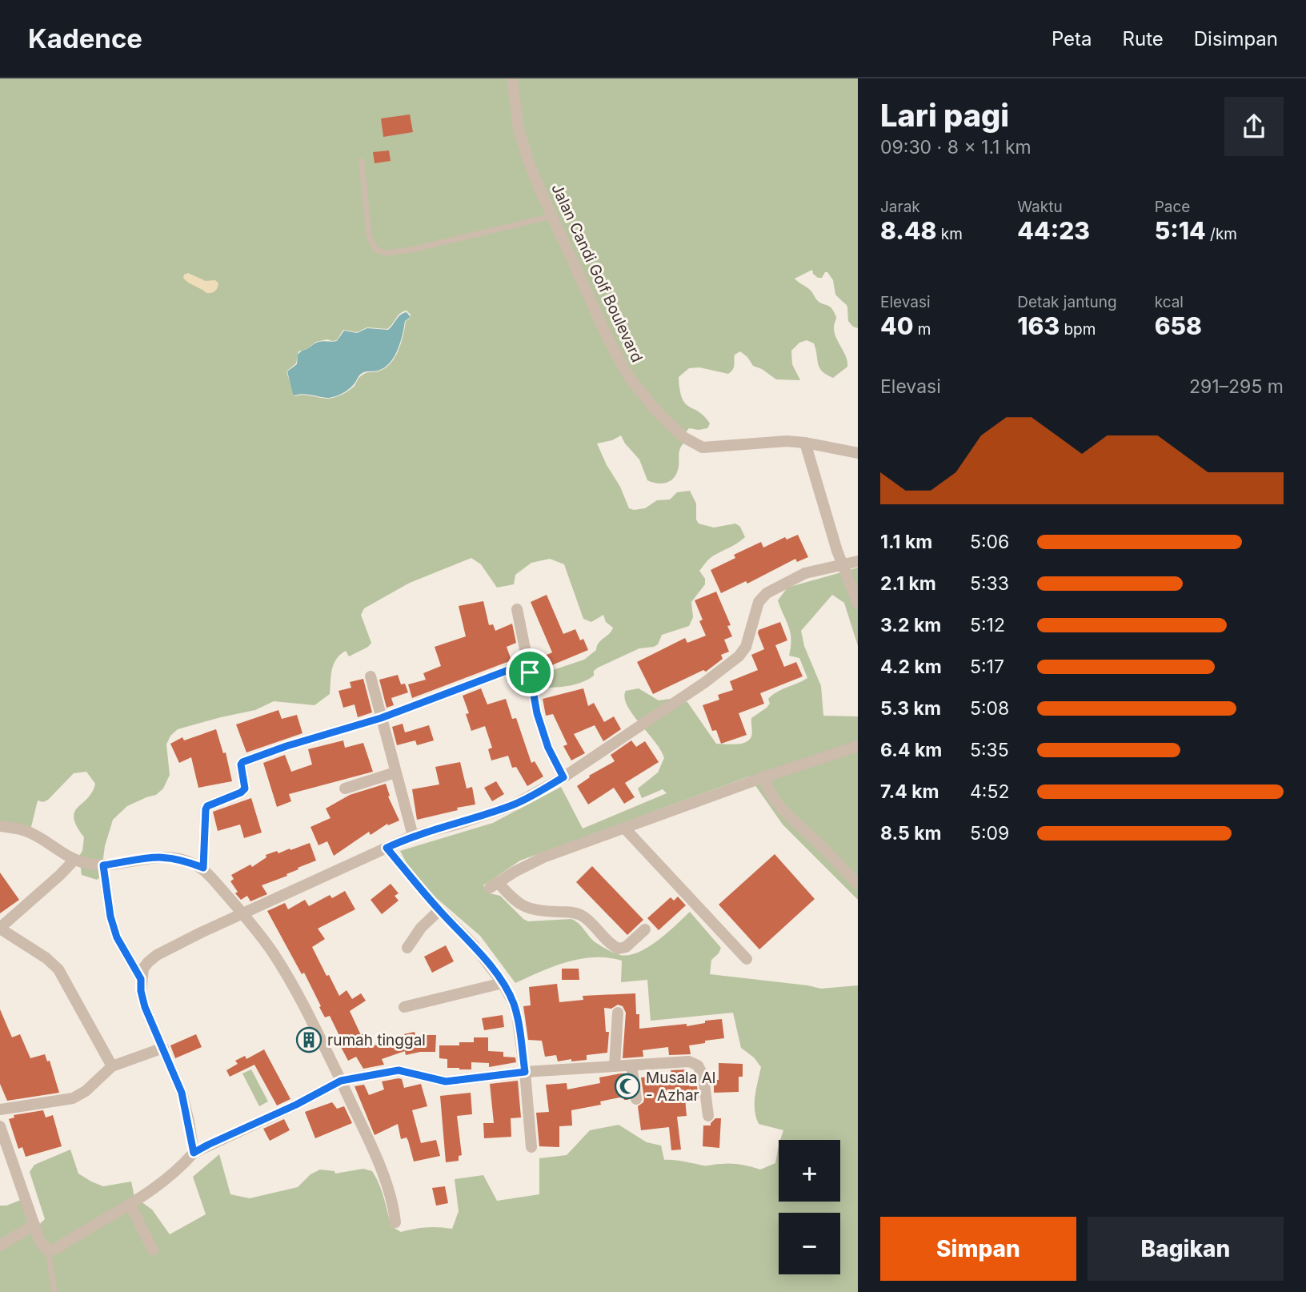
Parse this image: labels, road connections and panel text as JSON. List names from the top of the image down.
{
  "streets": {
    "street": ["Jalan Candi Golf Boulevard"]
  },
  "places": {
    "building": ["rumah tinggal"],
    "mosque": ["Musala Al - Azhar"]
  },
  "page": {
    "header": "Kadence",
    "nav": ["Peta", "Rute", "Disimpan"],
    "heading": ["Lari pagi", "09:30 · 8 × 1.1 km"],
    "stats": [
      ["Jarak", "8.48 km"],
      ["Waktu", "44:23"],
      ["Pace", "5:14 /km"],
      ["Elevasi", "40 m"],
      ["Detak jantung", "163 bpm"],
      ["kcal", "658"]
    ],
    "chart": ["Elevasi", "291–295 m"],
    "list": [
      {
        "name": "1.1 km",
        "note": "5:06"
      },
      {
        "name": "2.1 km",
        "note": "5:33"
      },
      {
        "name": "3.2 km",
        "note": "5:12"
      },
      {
        "name": "4.2 km",
        "note": "5:17"
      },
      {
        "name": "5.3 km",
        "note": "5:08"
      },
      {
        "name": "6.4 km",
        "note": "5:35"
      },
      {
        "name": "7.4 km",
        "note": "4:52"
      },
      {
        "name": "8.5 km",
        "note": "5:09"
      }
    ],
    "map_buttons": ["+", "−"],
    "buttons": ["Simpan", "Bagikan"]
  }
}
